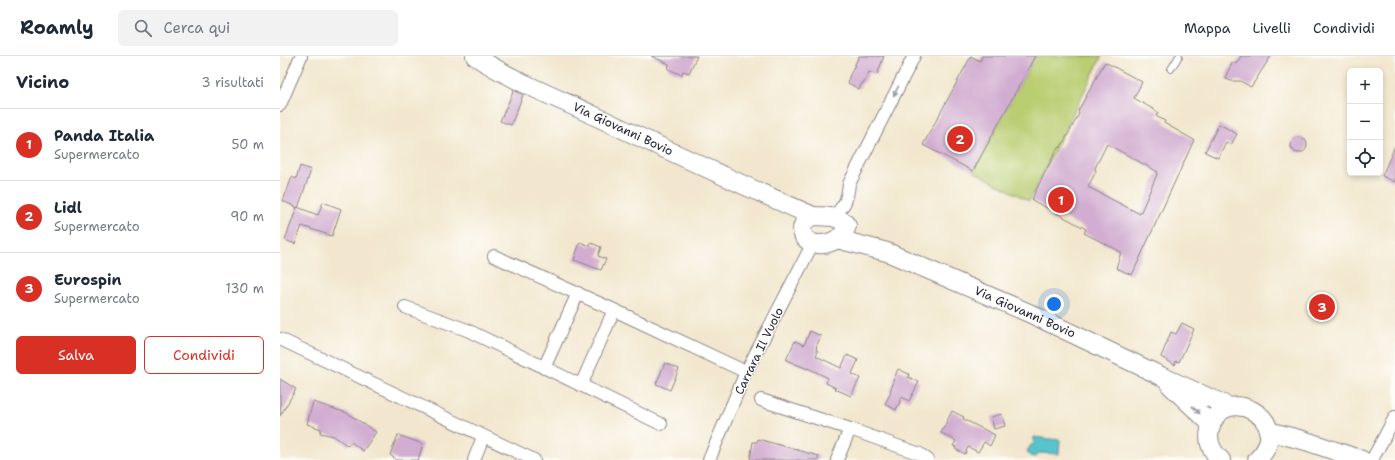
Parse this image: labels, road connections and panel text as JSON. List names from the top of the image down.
{
  "streets": {
    "main road": ["Via Giovanni Bovio"],
    "street": ["Carrara Il Vuolo"]
  },
  "page": {
    "header": "Roamly",
    "search": "Cerca qui",
    "nav": ["Mappa", "Livelli", "Condividi"],
    "heading": ["Vicino", "3 risultati"],
    "map_buttons": ["+", "−"],
    "list": [
      {
        "mark": "1",
        "name": "Panda Italia",
        "note": "Supermercato",
        "value": "50 m"
      },
      {
        "mark": "2",
        "name": "Lidl",
        "note": "Supermercato",
        "value": "90 m"
      },
      {
        "mark": "3",
        "name": "Eurospin",
        "note": "Supermercato",
        "value": "130 m"
      }
    ],
    "pins": ["2", "1", "3"],
    "buttons": ["Salva", "Condividi"]
  }
}
